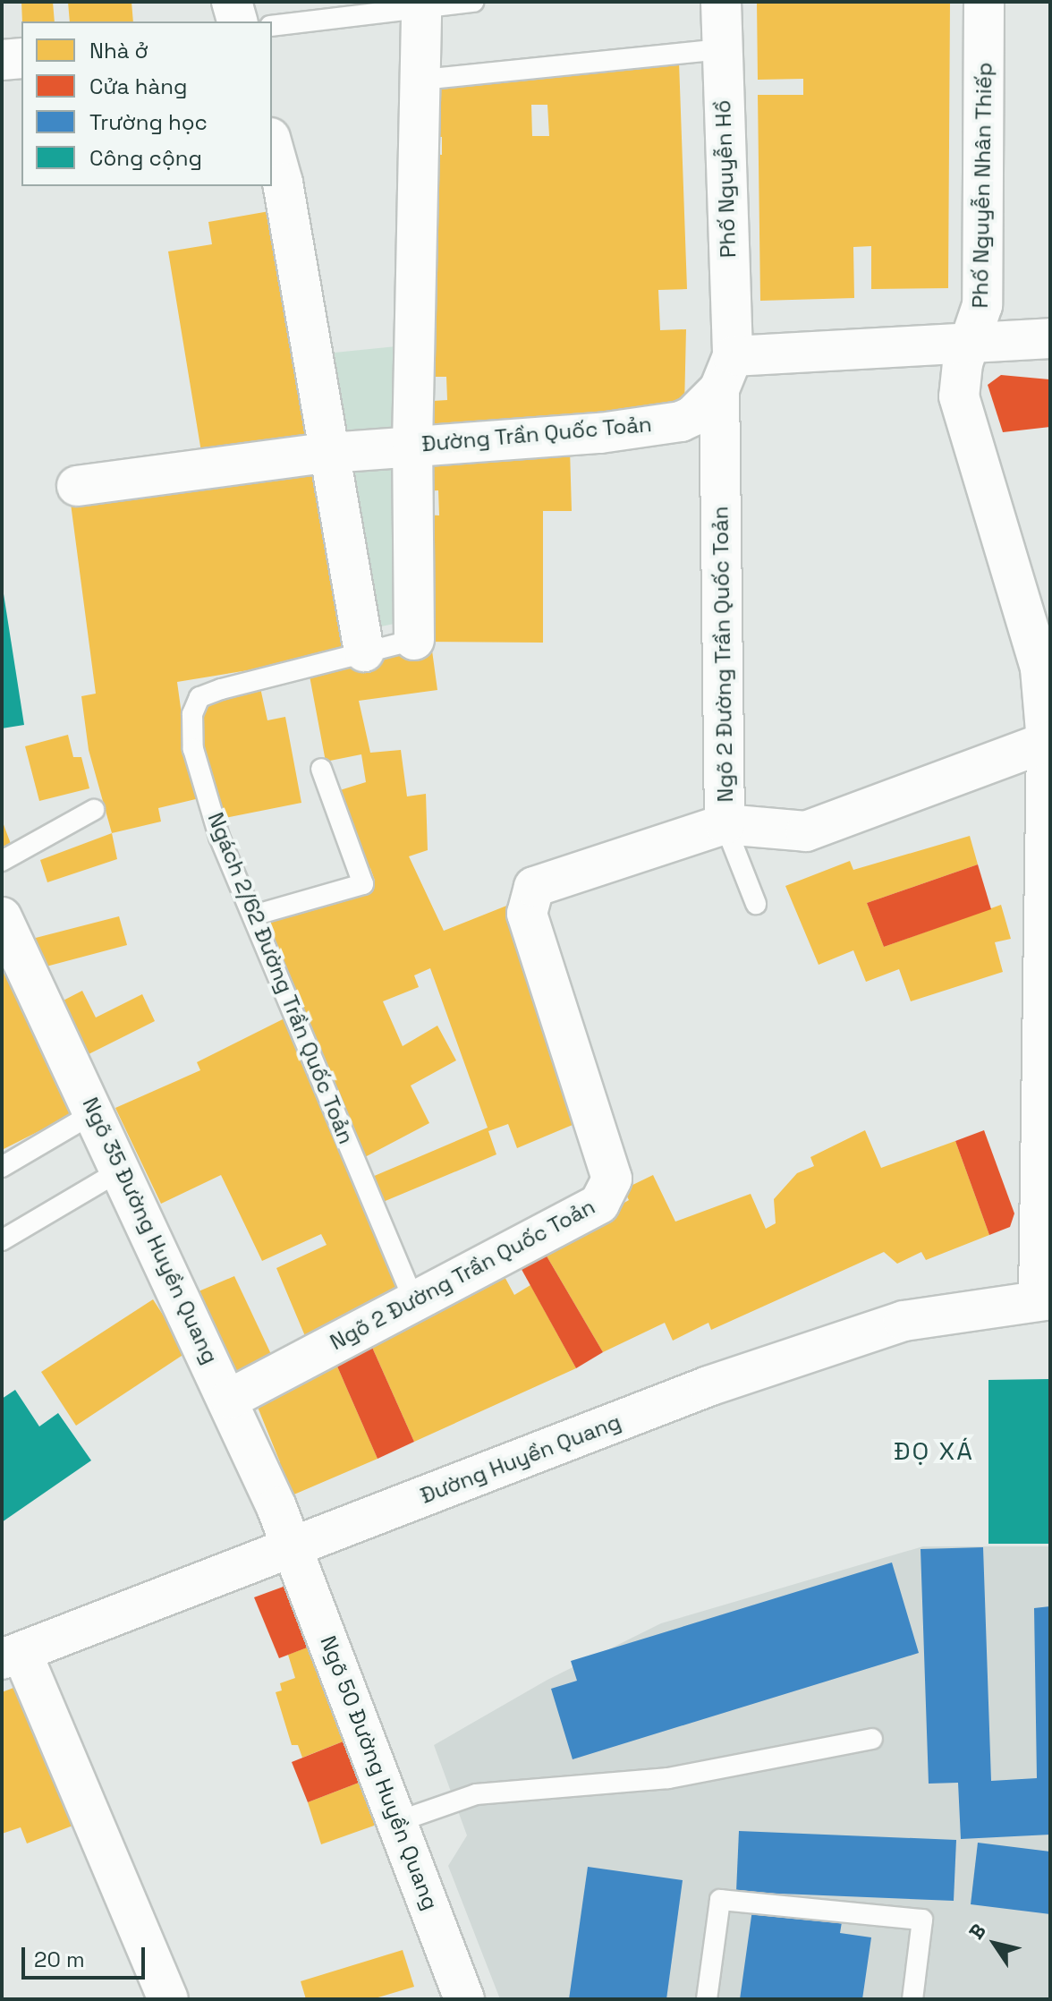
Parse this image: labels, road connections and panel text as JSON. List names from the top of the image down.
{
  "streets": {
    "street": [
      "Phố Nguyễn Hồ",
      "Phố Nguyễn Nhân Thiếp",
      "Đường Trần Quốc Toản",
      "Ngõ 2 Đường Trần Quốc Toản",
      "Ngõ 35 Đường Huyền Quang",
      "Đường Huyền Quang",
      "Ngõ 50 Đường Huyền Quang"
    ],
    "lane": ["Ngách 2/62 Đường Trần Quốc Toản"]
  },
  "crossings": [
    ["Phố Nguyễn Hồ", "Đường Trần Quốc Toản"],
    ["Phố Nguyễn Hồ", "Ngõ 2 Đường Trần Quốc Toản"],
    ["Phố Nguyễn Nhân Thiếp", "Đường Huyền Quang"],
    ["Đường Trần Quốc Toản", "Ngõ 2 Đường Trần Quốc Toản"],
    ["Ngõ 2 Đường Trần Quốc Toản", "Ngách 2/62 Đường Trần Quốc Toản"],
    ["Ngõ 2 Đường Trần Quốc Toản", "Ngõ 35 Đường Huyền Quang"],
    ["Ngõ 35 Đường Huyền Quang", "Đường Huyền Quang"],
    ["Ngõ 35 Đường Huyền Quang", "Ngõ 50 Đường Huyền Quang"],
    ["Đường Huyền Quang", "Ngõ 50 Đường Huyền Quang"]
  ],
  "districts": ["ĐỌ XÁ"],
  "legend": [
    "Nhà ở",
    "Cửa hàng",
    "Trường học",
    "Công cộng"
  ],
  "scale_bar": "20 m",
  "north": "top left"
}
